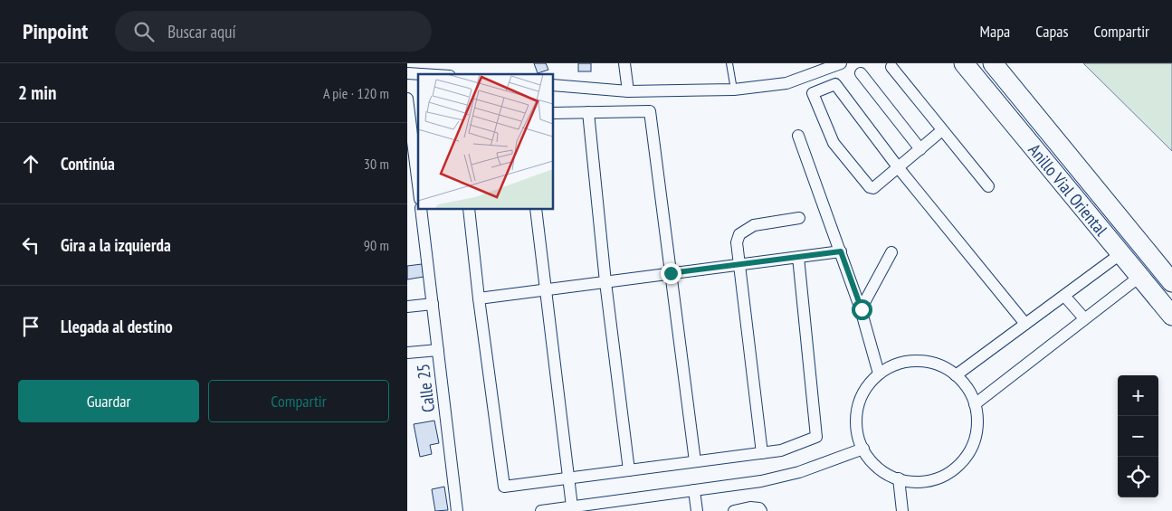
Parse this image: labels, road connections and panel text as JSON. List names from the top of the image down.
{
  "streets": {
    "highway": ["Anillo Vial Oriental"],
    "street": ["Calle 25"]
  },
  "page": {
    "header": "Pinpoint",
    "search": "Buscar aquí",
    "nav": ["Mapa", "Capas", "Compartir"],
    "heading": ["2 min", "A pie · 120 m"],
    "list": [
      ["Continúa", "30 m"],
      ["Gira a la izquierda", "90 m"],
      "Llegada al destino"
    ],
    "buttons": ["Guardar", "Compartir"],
    "map_buttons": ["+", "−"]
  }
}
